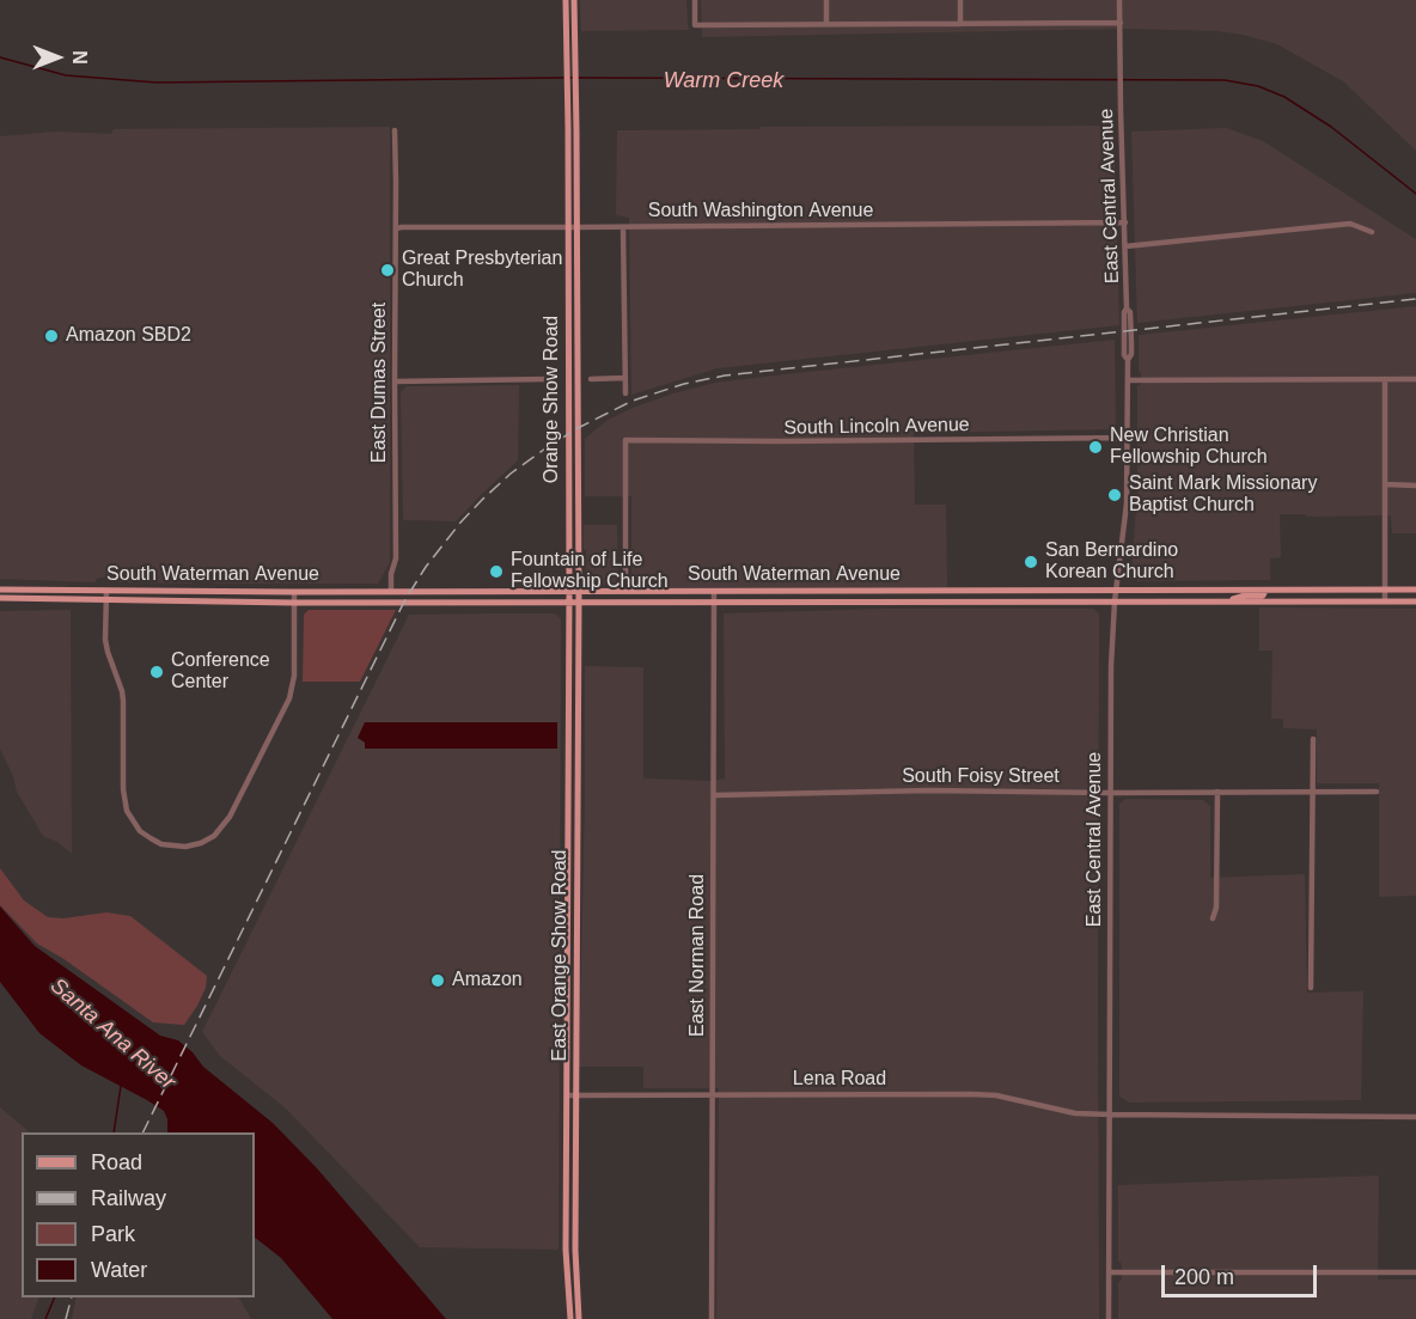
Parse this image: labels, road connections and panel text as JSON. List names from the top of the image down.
{
  "streets": {
    "main road": ["Orange Show Road", "South Waterman Avenue", "East Orange Show Road"],
    "street": [
      "East Central Avenue",
      "South Washington Avenue",
      "East Dumas Street",
      "South Lincoln Avenue",
      "South Foisy Street",
      "East Norman Road",
      "Lena Road"
    ]
  },
  "crossings": [
    ["East Central Avenue", "South Washington Avenue"],
    ["East Central Avenue", "South Lincoln Avenue"],
    ["East Central Avenue", "South Waterman Avenue"],
    ["East Central Avenue", "South Foisy Street"],
    ["East Central Avenue", "Lena Road"],
    ["South Washington Avenue", "East Dumas Street"],
    ["South Washington Avenue", "Orange Show Road"],
    ["East Dumas Street", "South Waterman Avenue"],
    ["Orange Show Road", "South Waterman Avenue"],
    ["Orange Show Road", "East Orange Show Road"],
    ["South Lincoln Avenue", "South Waterman Avenue"],
    ["South Waterman Avenue", "East Orange Show Road"],
    ["South Waterman Avenue", "East Norman Road"],
    ["South Foisy Street", "East Norman Road"],
    ["East Orange Show Road", "Lena Road"],
    ["East Norman Road", "Lena Road"]
  ],
  "water": ["Warm Creek", "Santa Ana River"],
  "places": [
    "Great Presbyterian Church",
    "Amazon SBD2",
    "New Christian Fellowship Church",
    "Saint Mark Missionary Baptist Church",
    "San Bernardino Korean Church",
    "Fountain of Life Fellowship Church",
    "Conference Center",
    "Amazon"
  ],
  "legend": [
    "Road",
    "Railway",
    "Park",
    "Water"
  ],
  "scale_bar": "200 m",
  "north": "right"
}
